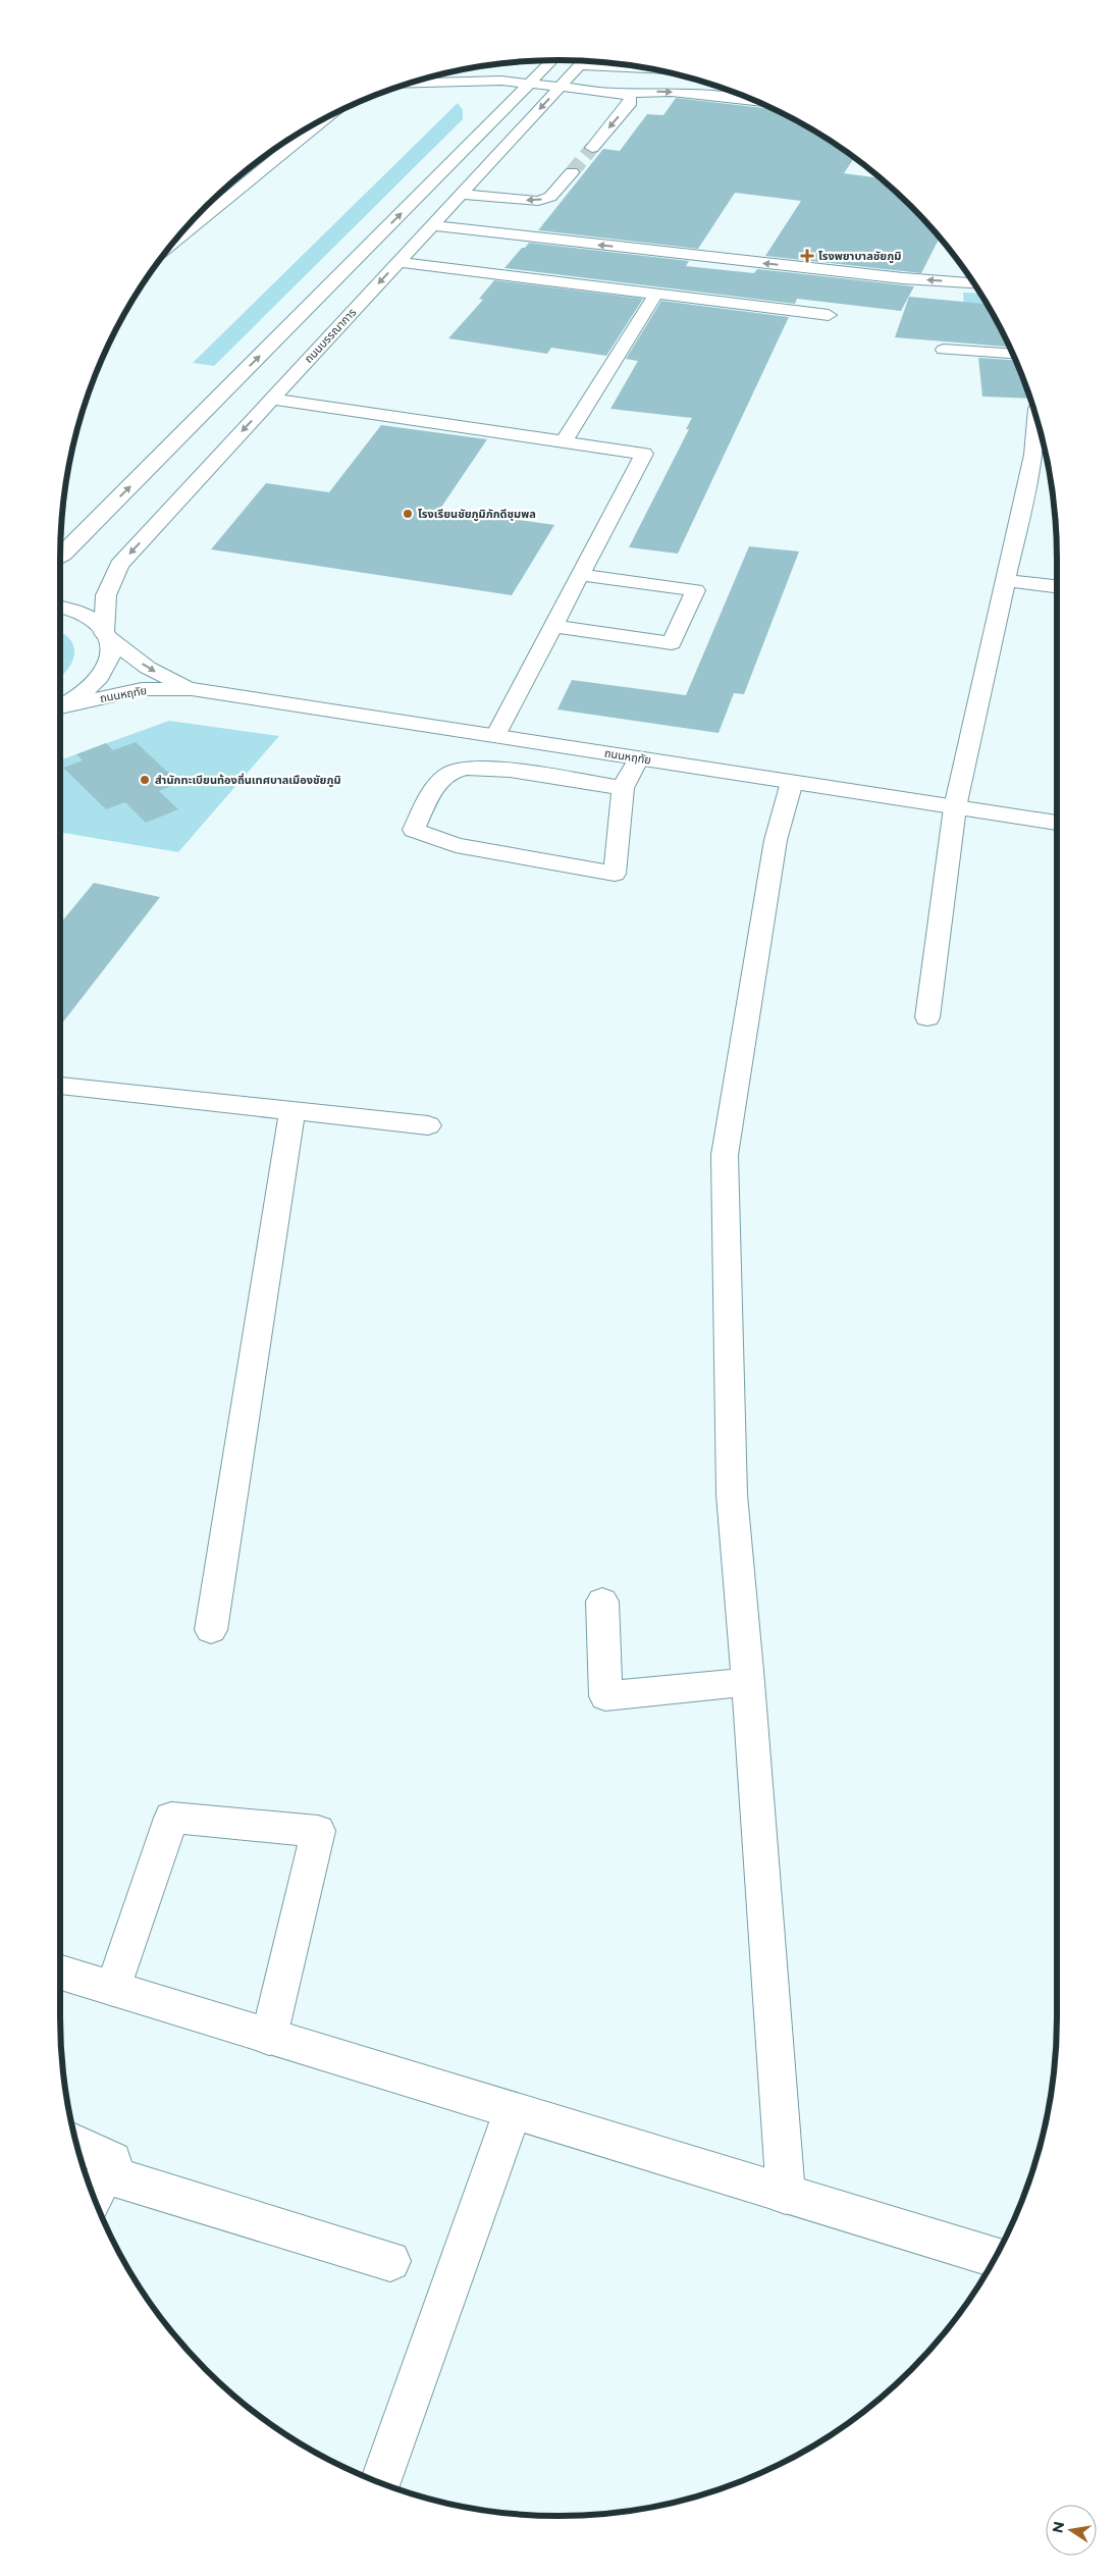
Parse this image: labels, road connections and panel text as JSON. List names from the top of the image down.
{
  "streets": {
    "street": ["ถนนบรรณาการ", "ถนนหฤทัย"]
  },
  "crossings": [
    ["ถนนบรรณาการ", "ถนนหฤทัย"]
  ],
  "places": {
    "health": ["โรงพยาบาลชัยภูมิ"],
    "other": ["โรงเรียนชัยภูมิภักดีชุมพล", "สำนักทะเบียนท้องถิ่นเทศบาลเมืองชัยภูมิ"]
  },
  "north": "left"
}
